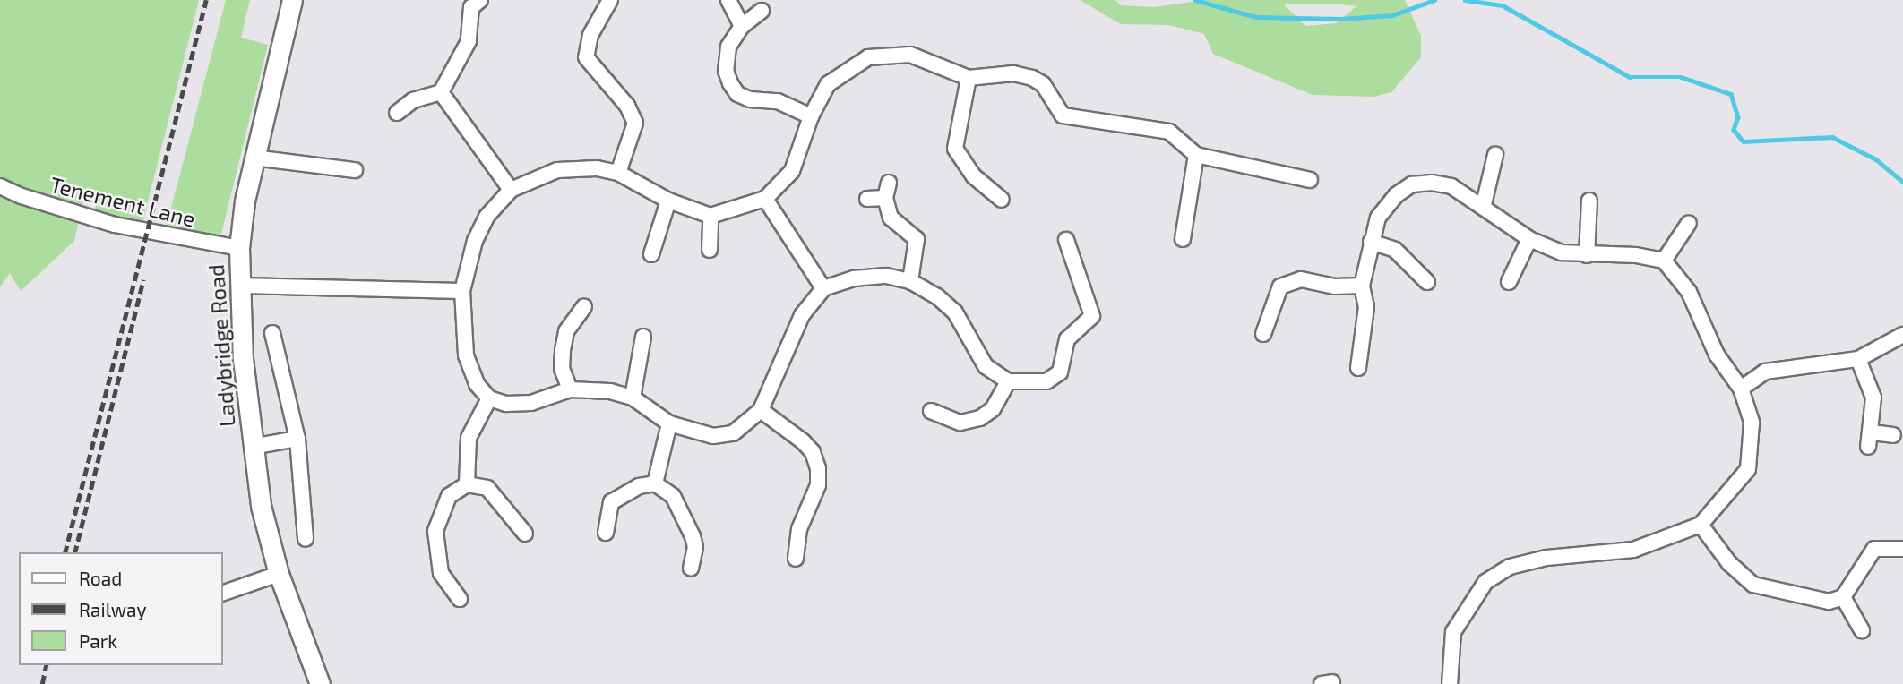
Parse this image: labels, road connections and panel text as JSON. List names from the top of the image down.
{
  "streets": {
    "street": ["Tenement Lane", "Ladybridge Road"]
  },
  "crossings": [
    ["Tenement Lane", "Ladybridge Road"]
  ],
  "legend": ["Road", "Railway", "Park"]
}
